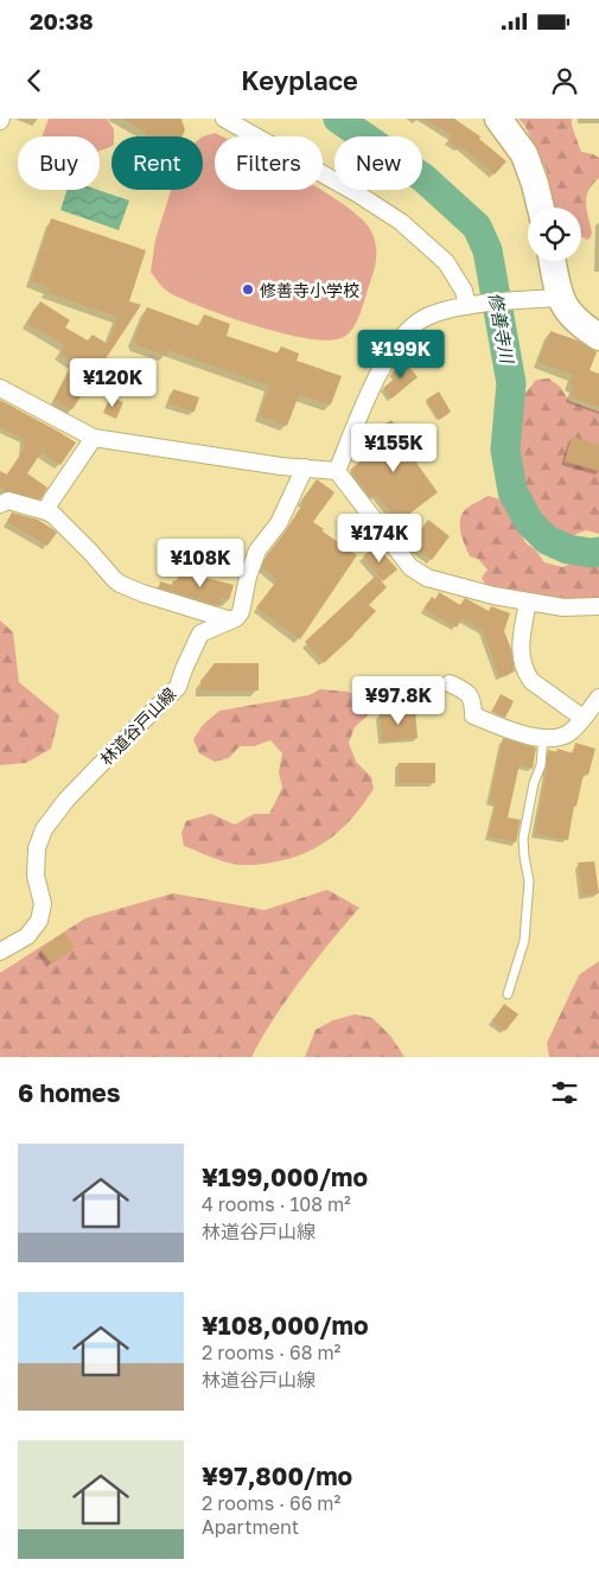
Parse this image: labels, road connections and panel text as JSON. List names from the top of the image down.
{
  "streets": {
    "street": ["林道谷戸山線"]
  },
  "water": ["修善寺川"],
  "places": ["修善寺小学校"],
  "page": {
    "status": "20:38",
    "header": "Keyplace",
    "chip": [
      "Buy",
      "Rent",
      "Filters",
      "New"
    ],
    "price": [
      "¥199K",
      "¥120K",
      "¥155K",
      "¥174K",
      "¥108K",
      "¥97.8K"
    ],
    "heading": "6 homes",
    "list": [
      {
        "name": "¥199,000/mo",
        "note": "4 rooms · 108 m² · 林道谷戸山線"
      },
      {
        "name": "¥108,000/mo",
        "note": "2 rooms · 68 m² · 林道谷戸山線"
      },
      {
        "name": "¥97,800/mo",
        "note": "2 rooms · 66 m² · Apartment"
      }
    ]
  }
}
